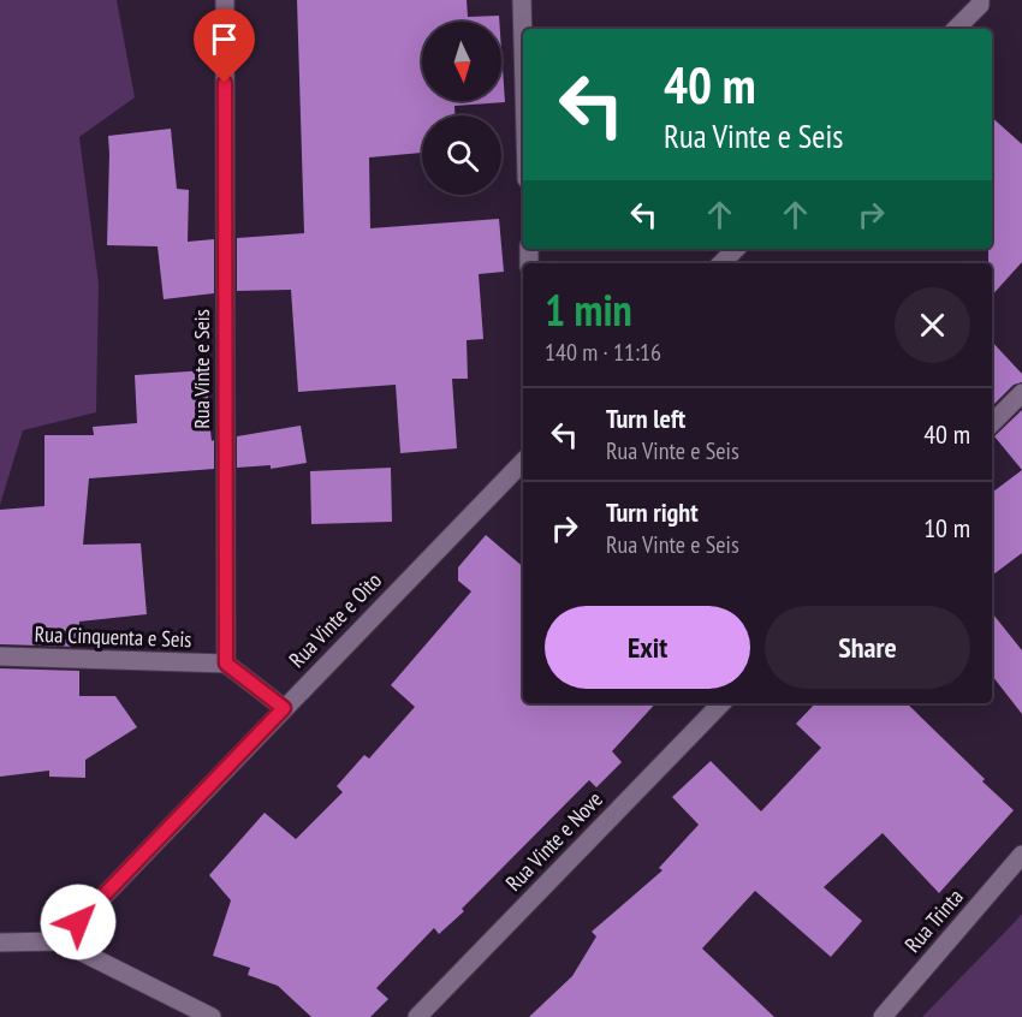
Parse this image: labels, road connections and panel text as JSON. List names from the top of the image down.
{
  "streets": {
    "street": [
      "Rua Vinte e Seis",
      "Rua Vinte e Oito",
      "Rua Cinquenta e Seis",
      "Rua Vinte e Nove",
      "Rua Trinta"
    ]
  },
  "crossings": [
    ["Rua Vinte e Seis", "Rua Cinquenta e Seis"]
  ],
  "north": "bottom",
  "page": {
    "turn": ["40 m", "Rua Vinte e Seis"],
    "heading": ["1 min", "140 m · 11:16"],
    "list": [
      {
        "name": "Turn left",
        "note": "Rua Vinte e Seis",
        "value": "40 m"
      },
      {
        "name": "Turn right",
        "note": "Rua Vinte e Seis",
        "value": "10 m"
      }
    ],
    "buttons": ["Exit", "Share"]
  }
}
